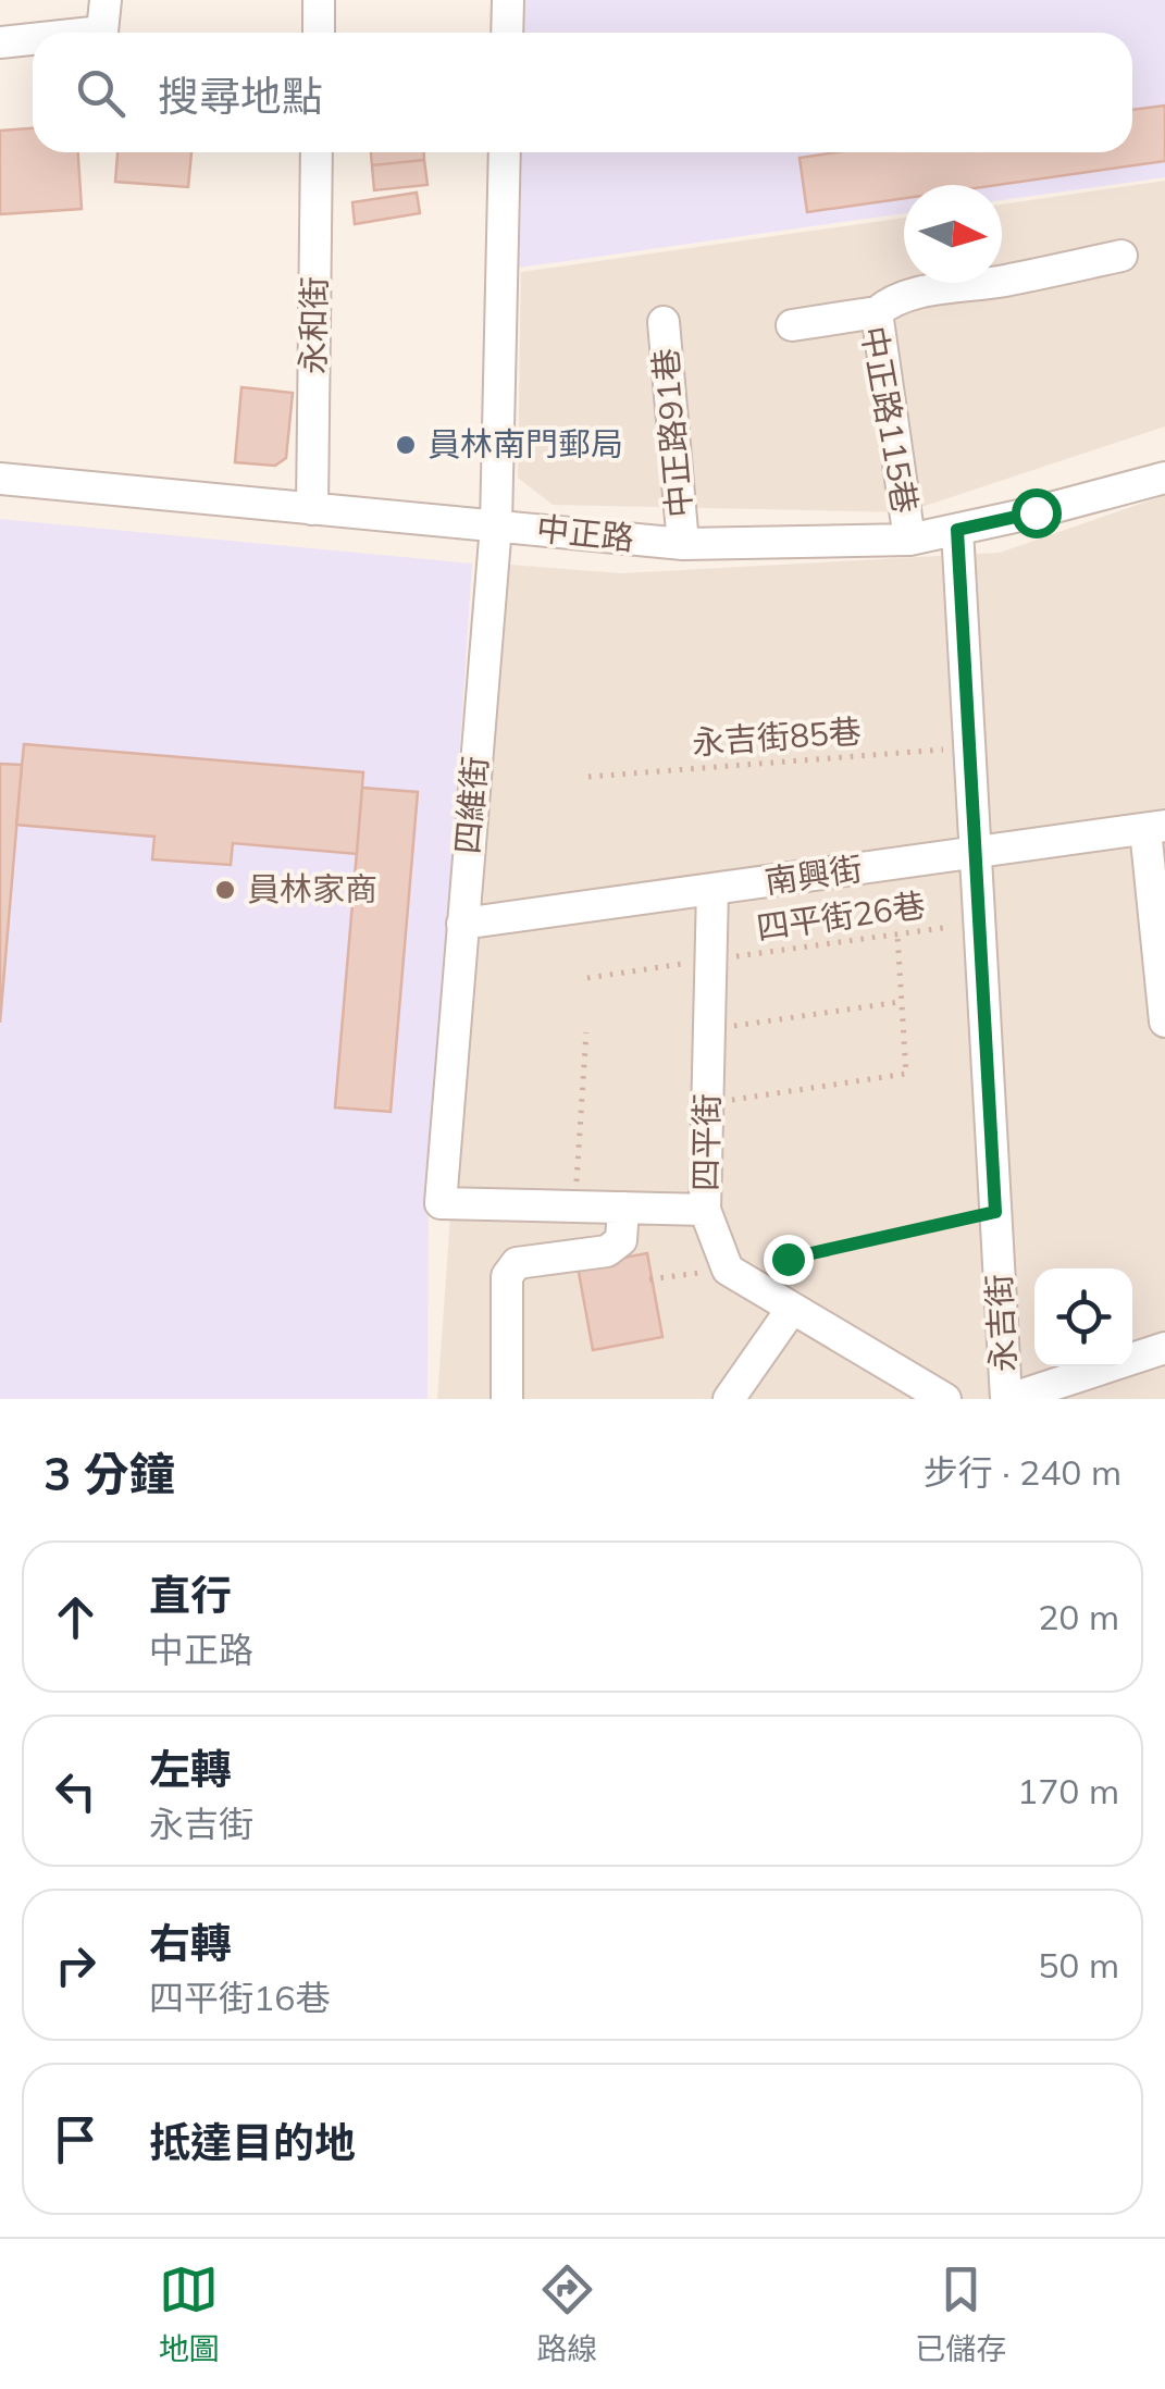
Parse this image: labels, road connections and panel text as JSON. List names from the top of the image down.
{
  "streets": {
    "street": [
      "永和街",
      "中正路115巷",
      "中正路91巷",
      "中正路",
      "四維街",
      "南興街",
      "四平街",
      "永吉街"
    ],
    "path": ["永吉街85巷", "四平街26巷"]
  },
  "crossings": [
    ["永和街", "中正路"],
    ["中正路115巷", "中正路"],
    ["中正路91巷", "中正路"],
    ["中正路", "四維街"],
    ["中正路", "永吉街"],
    ["永吉街85巷", "永吉街"],
    ["四維街", "南興街"],
    ["四維街", "四平街"],
    ["南興街", "四平街"],
    ["南興街", "永吉街"],
    ["四平街26巷", "四平街"],
    ["四平街26巷", "永吉街"]
  ],
  "places": ["員林南門郵局", "員林家商"],
  "north": "right",
  "page": {
    "search": "搜尋地點",
    "heading": ["3 分鐘", "步行 · 240 m"],
    "list": [
      ["直行", "中正路", "20 m"],
      ["左轉", "永吉街", "170 m"],
      ["右轉", "四平街16巷", "50 m"],
      "抵達目的地"
    ],
    "nav": ["地圖", "路線", "已儲存"]
  }
}
